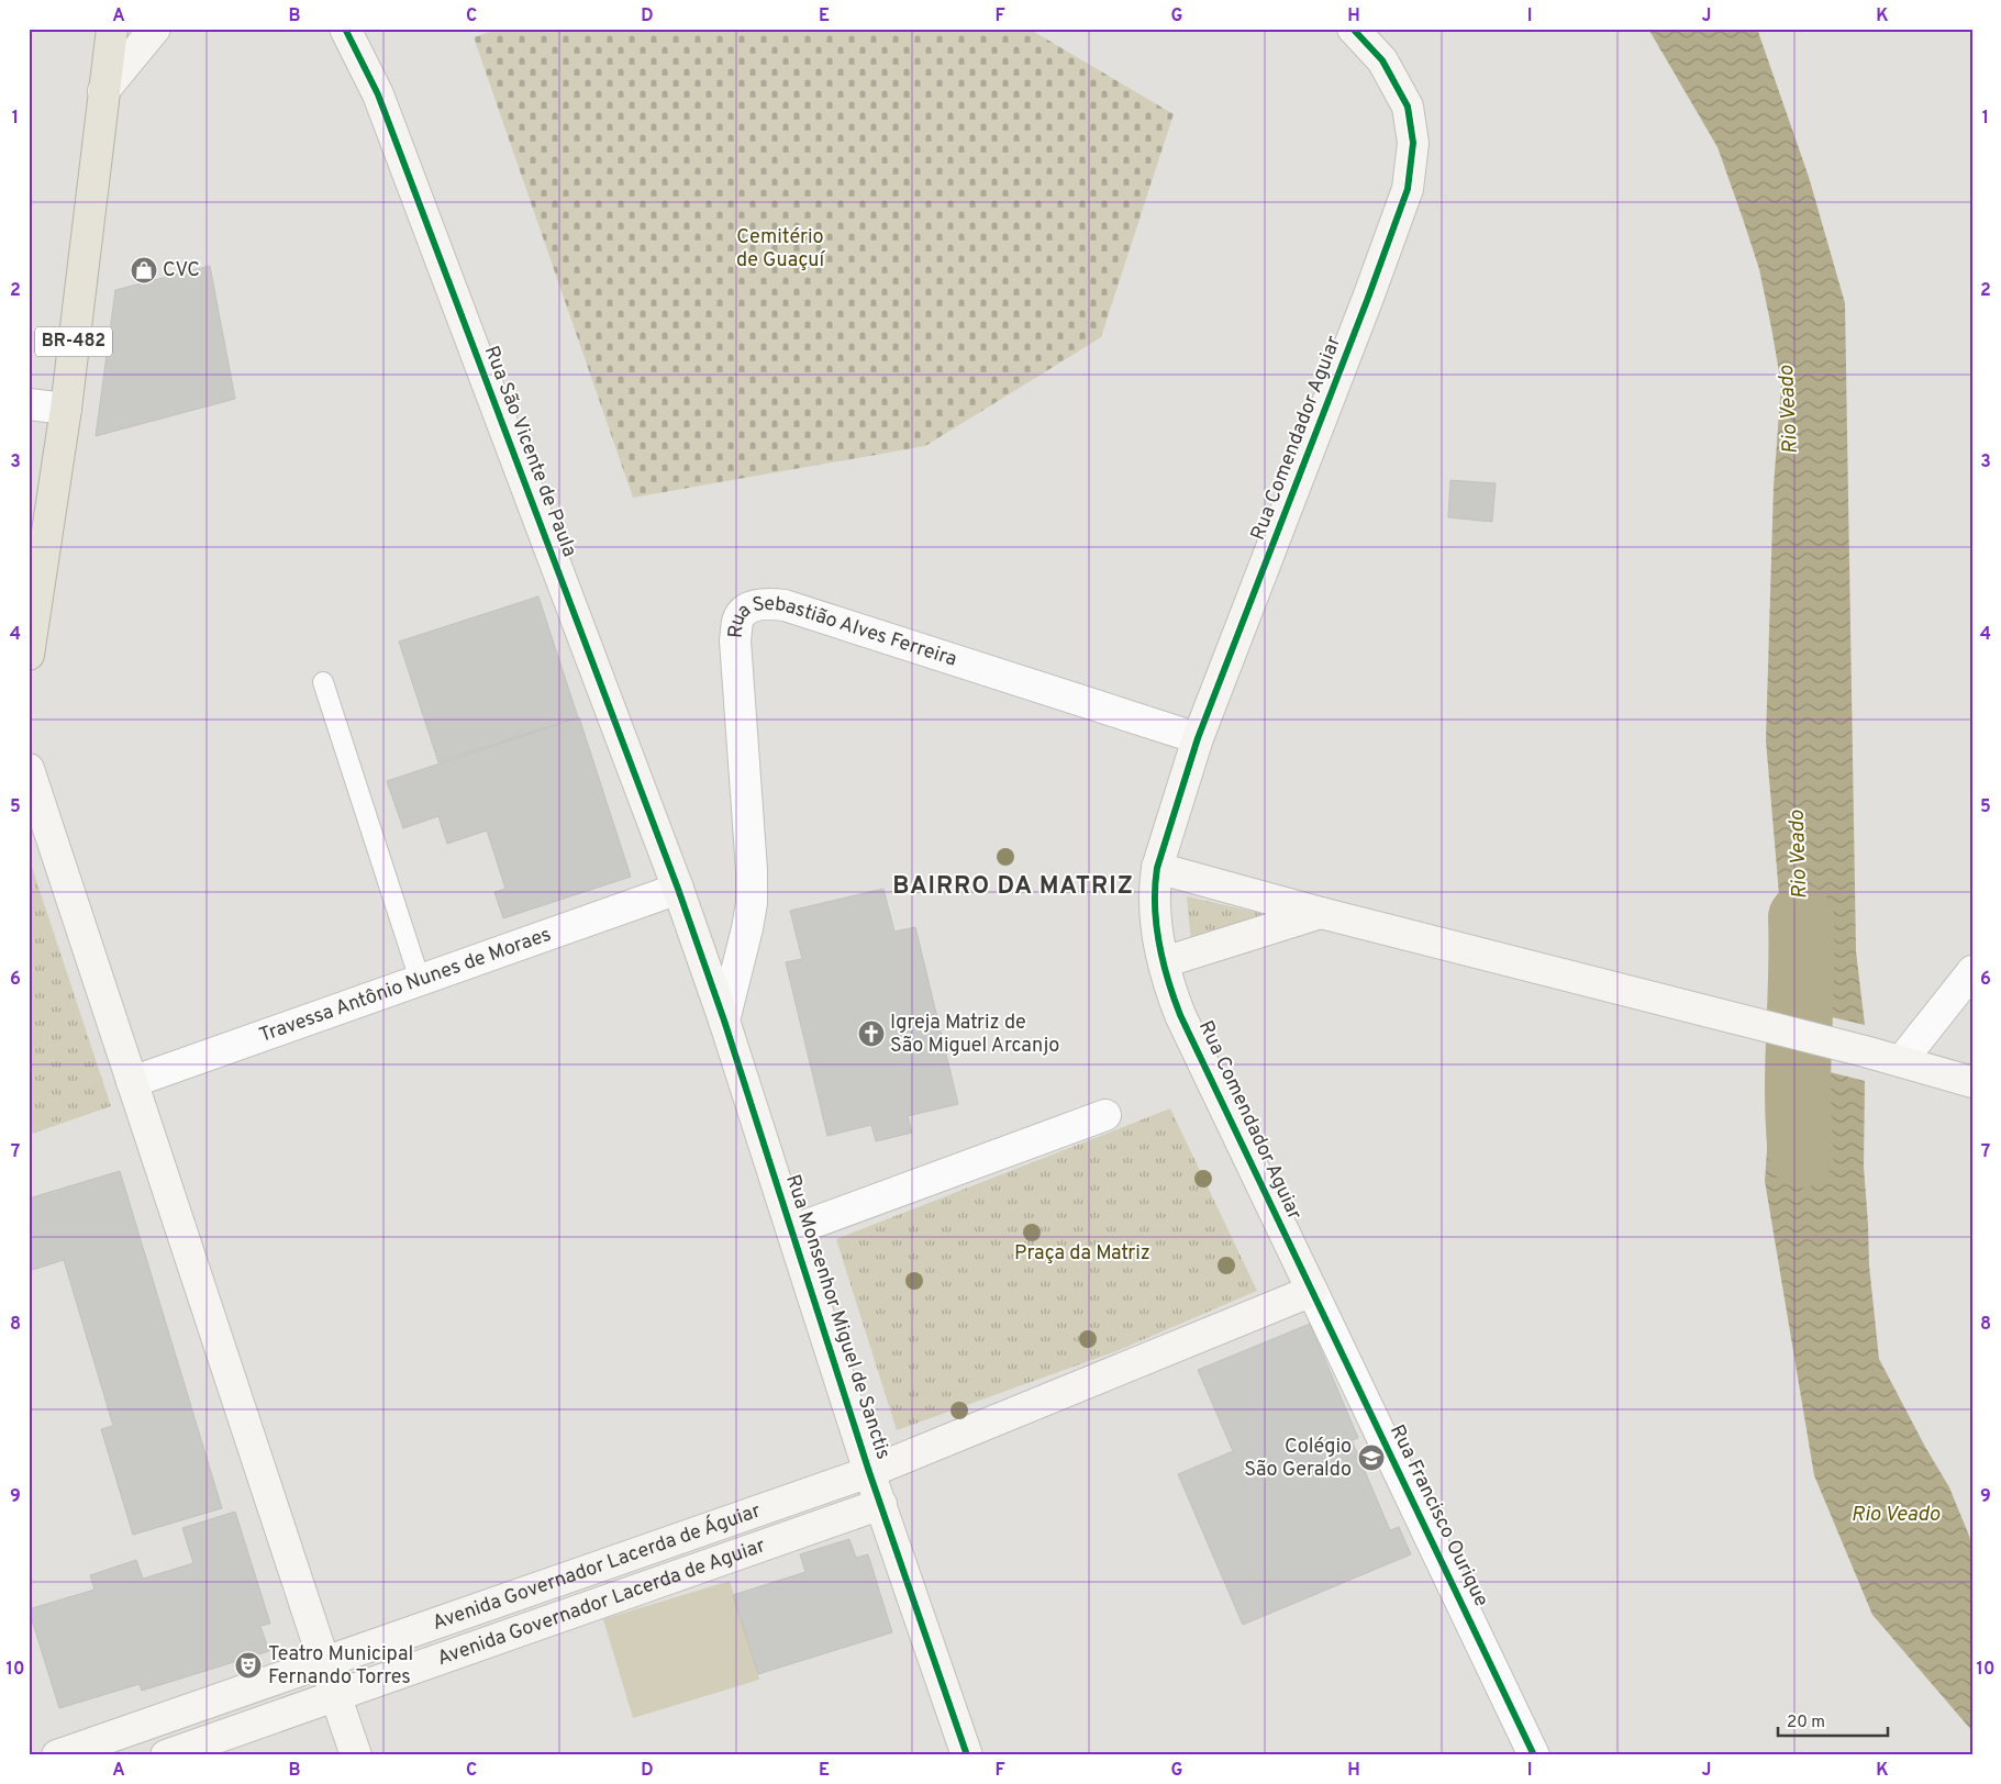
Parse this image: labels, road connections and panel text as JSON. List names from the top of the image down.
{
  "streets": {
    "highway": ["BR-482"],
    "street": [
      "Rua Comendador Aguiar",
      "Rua São Vicente de Paula",
      "Rua Sebastião Alves Ferreira",
      "Travessa Antônio Nunes de Moraes",
      "Rua Monsenhor Miguel de Sanctis",
      "Rua Francisco Ourique",
      "Avenida Governador Lacerda de Águiar",
      "Avenida Governador Lacerda de Aguiar"
    ]
  },
  "crossings": [
    ["Rua Comendador Aguiar", "Rua Sebastião Alves Ferreira"],
    ["Rua Comendador Aguiar", "Rua Francisco Ourique"],
    ["Rua São Vicente de Paula", "Travessa Antônio Nunes de Moraes"],
    ["Rua São Vicente de Paula", "Rua Monsenhor Miguel de Sanctis"],
    ["Rua Sebastião Alves Ferreira", "Rua Monsenhor Miguel de Sanctis"],
    ["Travessa Antônio Nunes de Moraes", "Rua Monsenhor Miguel de Sanctis"],
    ["Rua Monsenhor Miguel de Sanctis", "Avenida Governador Lacerda de Águiar"],
    ["Rua Monsenhor Miguel de Sanctis", "Avenida Governador Lacerda de Aguiar"]
  ],
  "districts": ["BAIRRO DA MATRIZ"],
  "water": ["Rio Veado"],
  "parks": ["Cemitério de Guaçuí", "Praça da Matriz"],
  "places": {
    "shop": ["CVC"],
    "church": ["Igreja Matriz de São Miguel Arcanjo"],
    "school or university": ["Colégio São Geraldo"],
    "theatre": ["Teatro Municipal Fernando Torres"]
  },
  "scale_bar": "20 m",
  "grid": {
    "columns": [
      "A",
      "B",
      "C",
      "D",
      "E",
      "F",
      "G",
      "H",
      "I",
      "J",
      "K"
    ],
    "rows": [
      "1",
      "2",
      "3",
      "4",
      "5",
      "6",
      "7",
      "8",
      "9",
      "10"
    ]
  }
}
